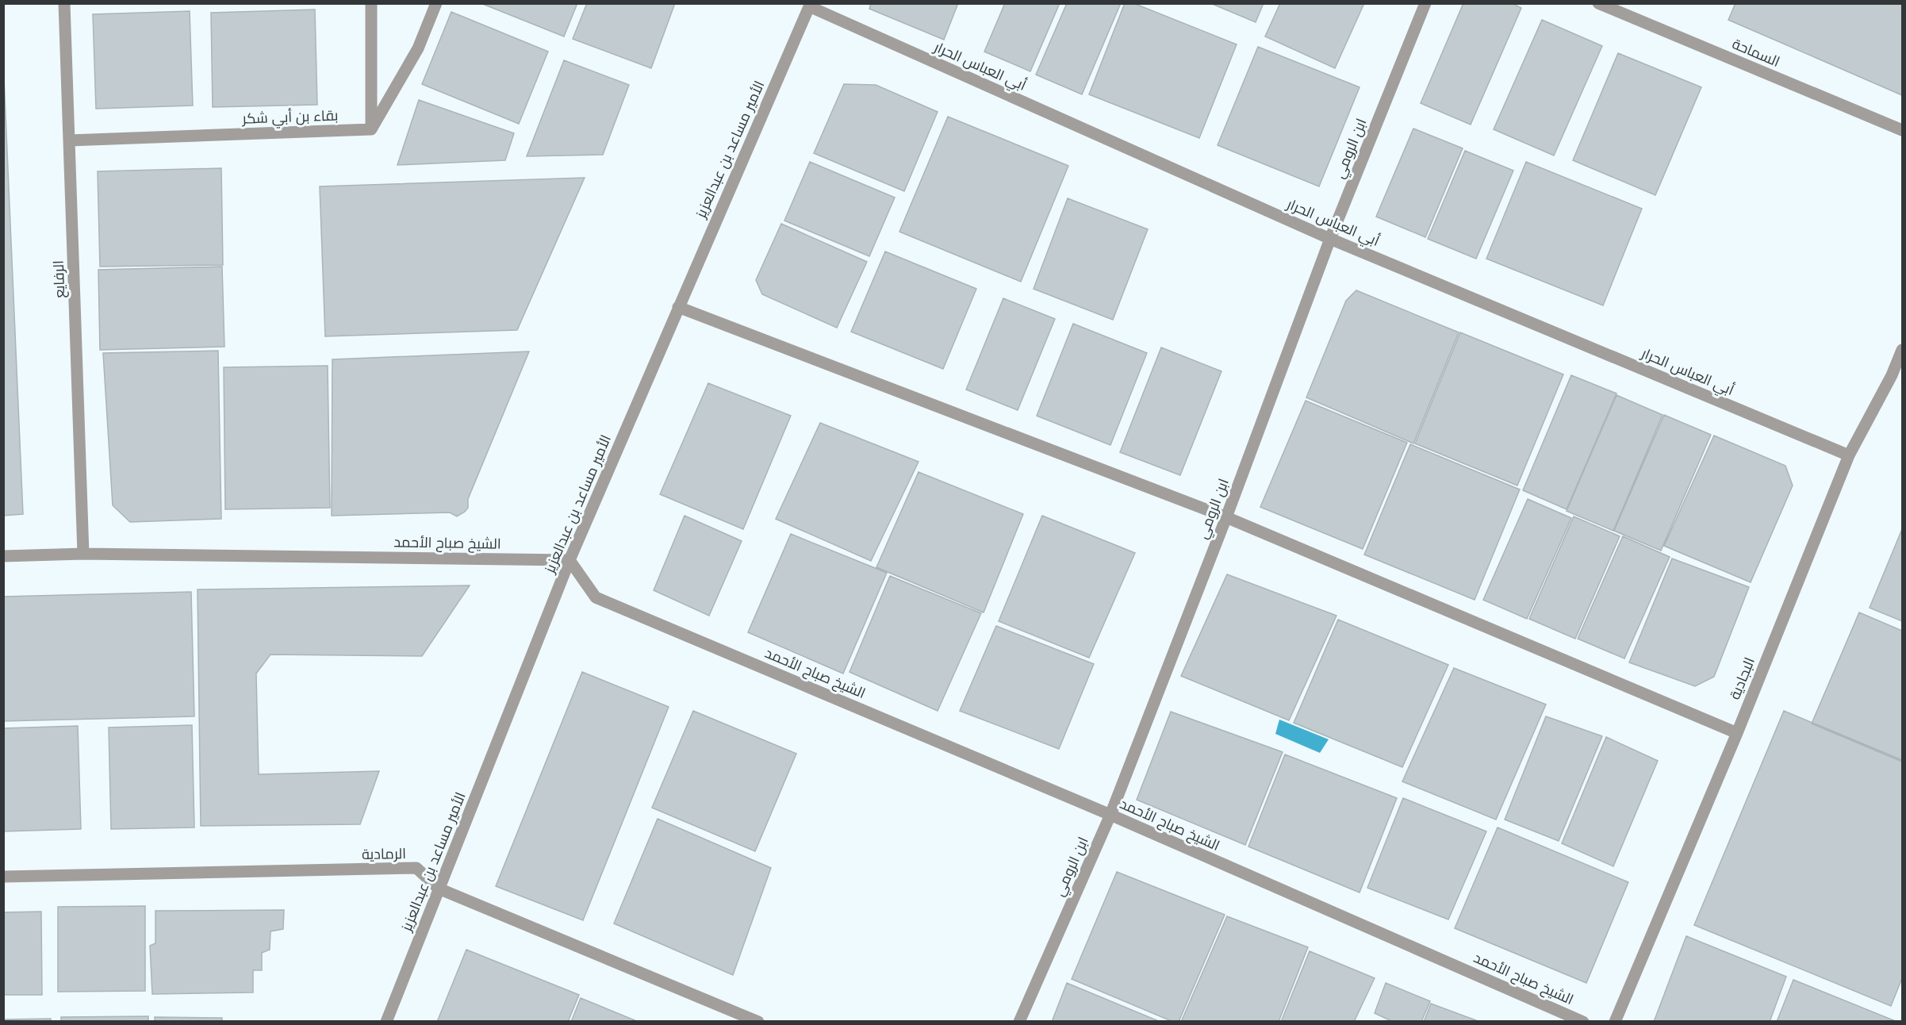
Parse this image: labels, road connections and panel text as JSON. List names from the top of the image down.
{
  "streets": {
    "street": [
      "السماحة",
      "أبي العباس الحرار",
      "بقاء بن أبي شكر",
      "ابن الرومي",
      "الأمير مساعد بن عبدالعزيز",
      "الرفايع",
      "الشيخ صباح الأحمد",
      "البجادية",
      "الرمادية"
    ]
  },
  "crossings": [
    ["أبي العباس الحرار", "ابن الرومي"],
    ["أبي العباس الحرار", "الأمير مساعد بن عبدالعزيز"],
    ["أبي العباس الحرار", "البجادية"],
    ["بقاء بن أبي شكر", "الرفايع"],
    ["ابن الرومي", "الشيخ صباح الأحمد"],
    ["الأمير مساعد بن عبدالعزيز", "الشيخ صباح الأحمد"],
    ["الأمير مساعد بن عبدالعزيز", "الرمادية"],
    ["الرفايع", "الشيخ صباح الأحمد"]
  ]
}
